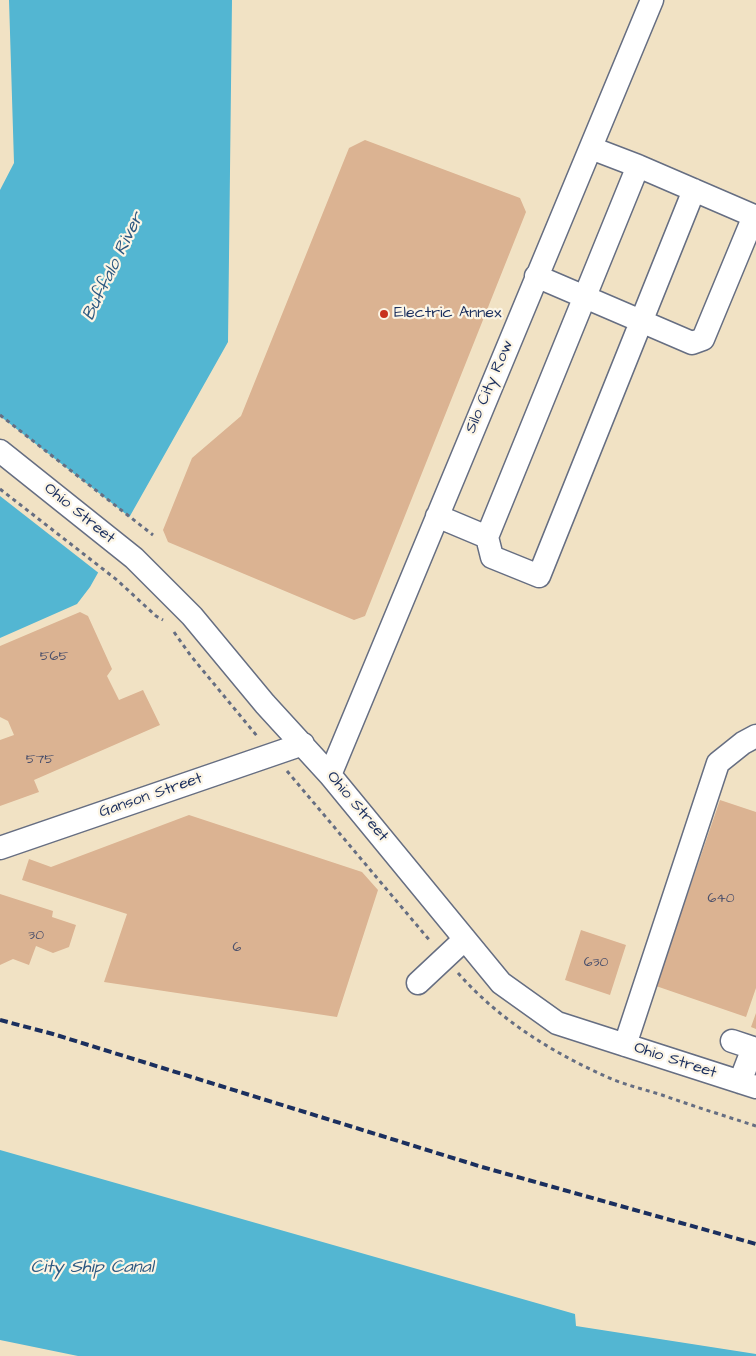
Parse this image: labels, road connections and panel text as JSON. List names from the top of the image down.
{
  "streets": {
    "street": ["Silo City Row", "Ohio Street", "Ganson Street"]
  },
  "crossings": [
    ["Silo City Row", "Ohio Street"],
    ["Ohio Street", "Ganson Street"]
  ],
  "water": ["Buffalo River", "City Ship Canal"],
  "places": ["Electric Annex"],
  "house_numbers": [
    "565",
    "575",
    "640",
    "30",
    "6",
    "630"
  ]
}
